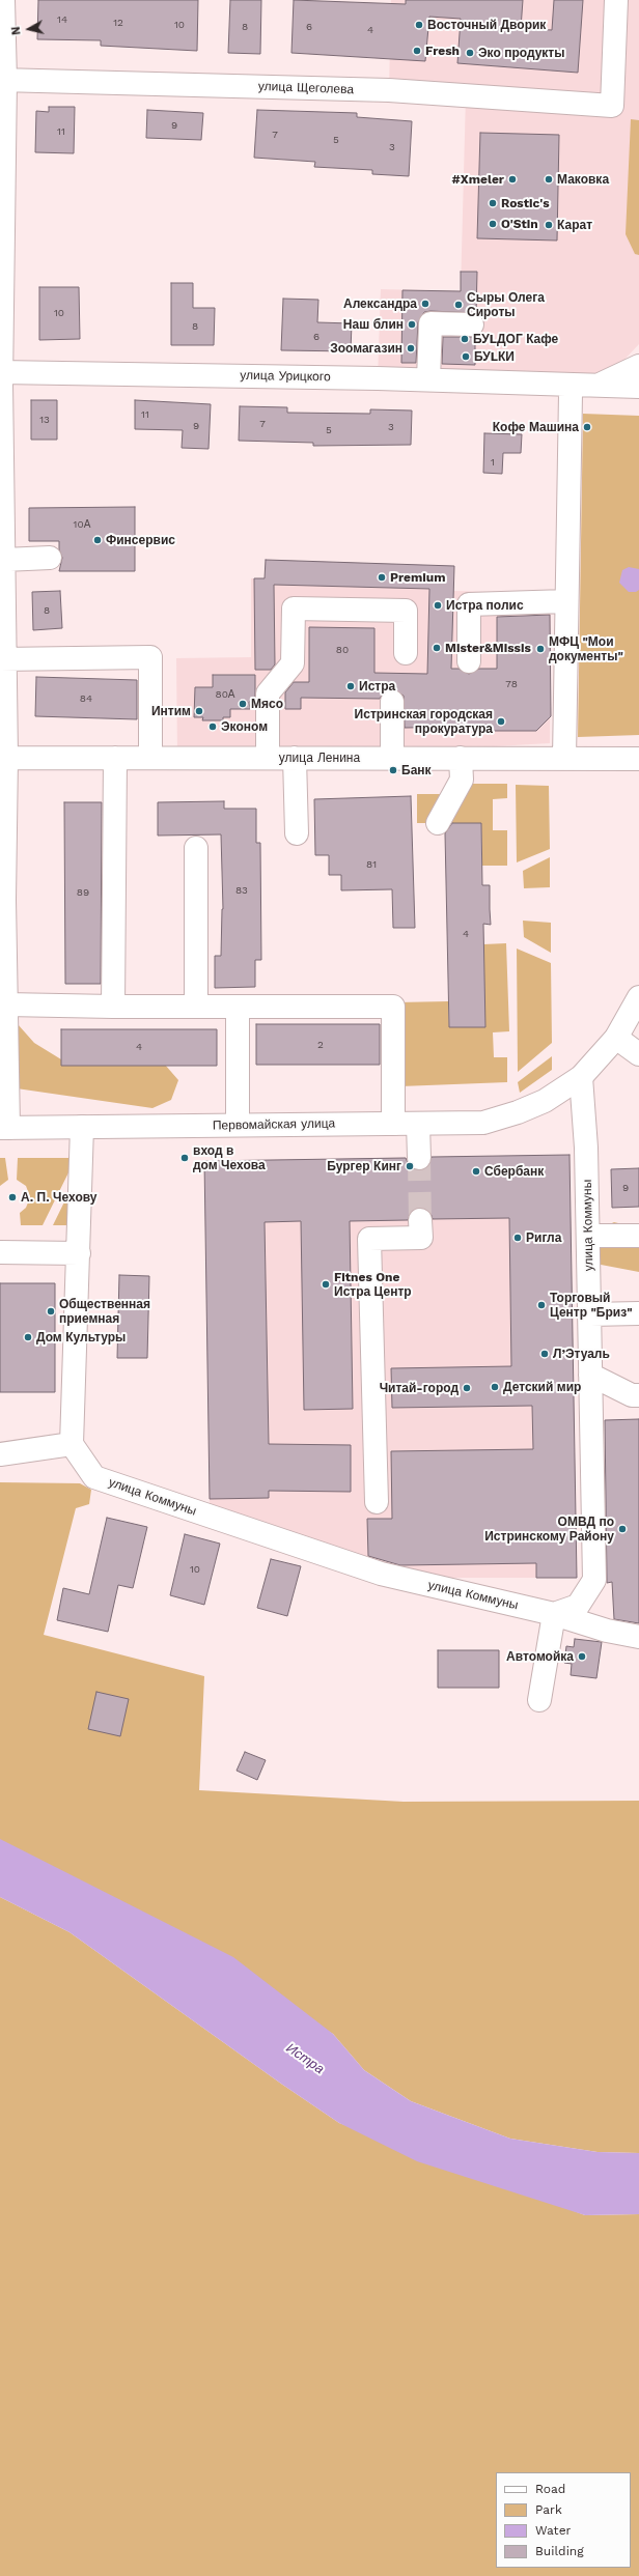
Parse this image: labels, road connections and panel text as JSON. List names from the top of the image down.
{
  "streets": {
    "street": [
      "улица Щеголева",
      "улица Урицкого",
      "улица Ленина",
      "Первомайская улица",
      "улица Коммуны"
    ]
  },
  "crossings": [
    ["Первомайская улица", "улица Коммуны"]
  ],
  "water": ["Истра"],
  "places": [
    "Восточный Дворик",
    "Fresh",
    "Эко продукты",
    "#Xmeler",
    "Маковка",
    "Rostic's",
    "O'Stin",
    "Карат",
    "Александра",
    "Сыры Олега Сироты",
    "Наш блин",
    "БУLДОГ Кафе",
    "Зоомагазин",
    "БУLКИ",
    "Кофе Машина",
    "Финсервис",
    "Premium",
    "Истра полис",
    "Mister&Missis",
    "МФЦ \"Мои документы\"",
    "Истра",
    "Мясо",
    "Интим",
    "Истринская городская прокуратура",
    "Эконом",
    "Банк",
    "вход в дом Чехова",
    "Бургер Кинг",
    "Сбербанк",
    "А. П. Чехову",
    "Ригла",
    "Fitnes One Истра Центр",
    "Торговый Центр \"Бриз\"",
    "Общественная приемная",
    "Дом Культуры",
    "Л’Этуаль",
    "Детский мир",
    "Читай-город",
    "ОМВД по Истринскому Району",
    "Автомойка"
  ],
  "house_numbers": [
    "14",
    "12",
    "10",
    "8",
    "6",
    "4",
    "9",
    "11",
    "7",
    "5",
    "3",
    "10",
    "8",
    "6",
    "11",
    "13",
    "7",
    "9",
    "3",
    "5",
    "1",
    "10А",
    "8",
    "80",
    "78",
    "80А",
    "84",
    "81",
    "83",
    "89",
    "4",
    "2",
    "4",
    "9",
    "10"
  ],
  "legend": [
    "Road",
    "Park",
    "Water",
    "Building"
  ],
  "north": "left"
}
